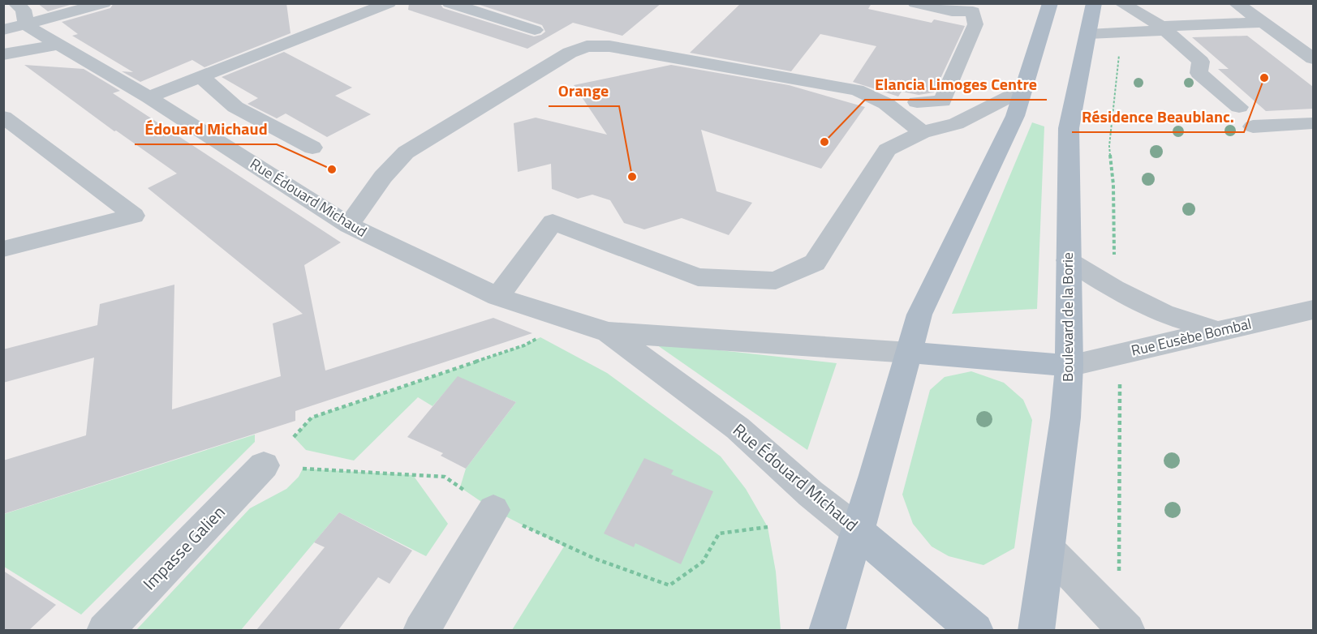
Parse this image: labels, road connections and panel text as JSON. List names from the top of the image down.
{
  "streets": {
    "main road": ["Rue Édouard Michaud", "Boulevard de la Borie"],
    "street": ["Rue Eusèbe Bombal", "Impasse Galien"]
  },
  "crossings": [
    ["Boulevard de la Borie", "Rue Eusèbe Bombal"]
  ],
  "places": [
    "Résidence Beaublanc.",
    "Elancia Limoges Centre",
    "Édouard Michaud",
    "Orange"
  ]
}
